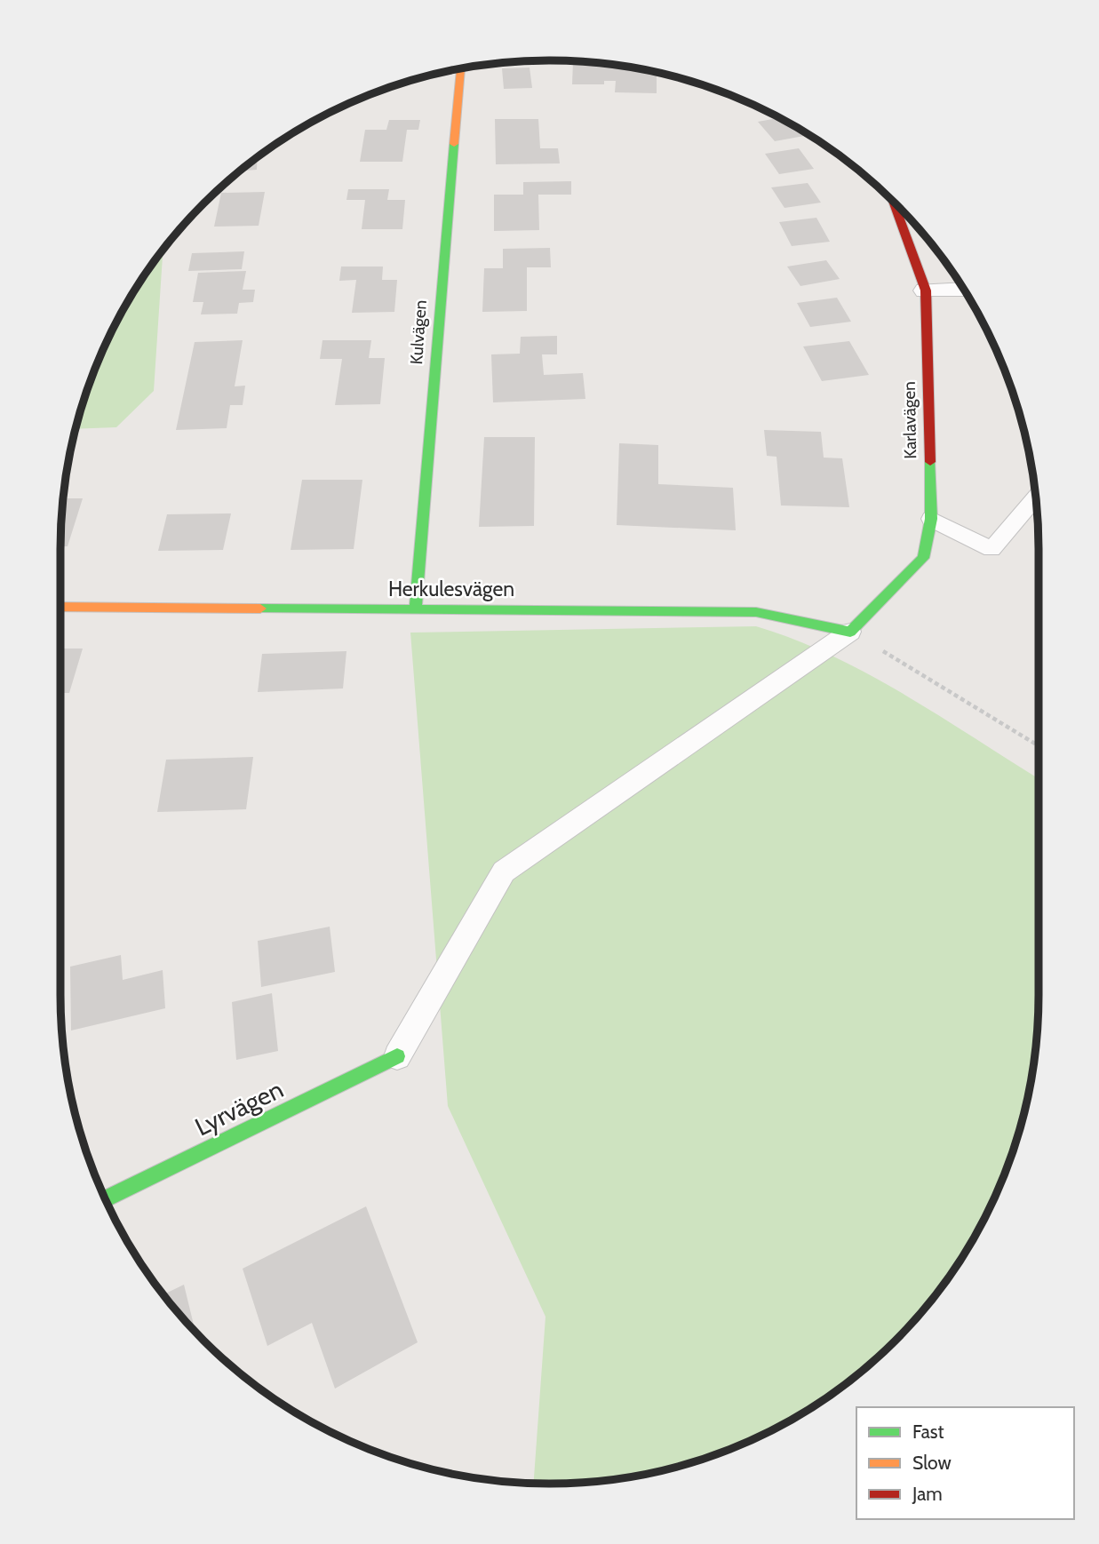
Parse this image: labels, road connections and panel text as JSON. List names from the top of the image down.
{
  "streets": {
    "street": [
      "Kulvägen",
      "Karlavägen",
      "Herkulesvägen",
      "Lyrvägen"
    ]
  },
  "crossings": [
    ["Kulvägen", "Herkulesvägen"],
    ["Karlavägen", "Herkulesvägen"]
  ],
  "legend": ["Fast", "Slow", "Jam"]
}
